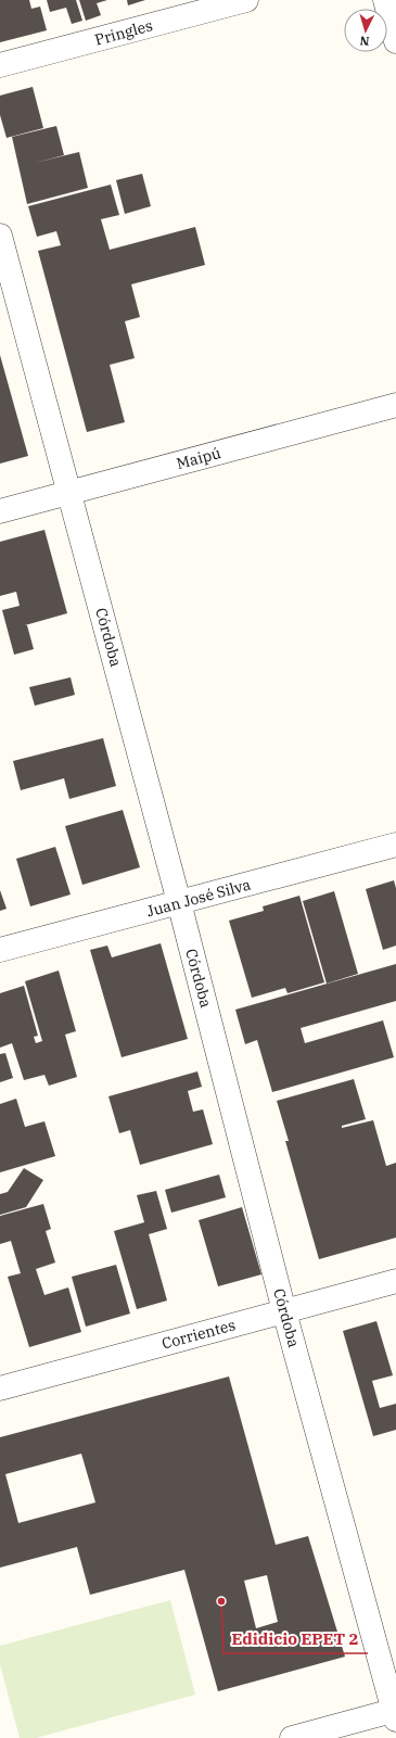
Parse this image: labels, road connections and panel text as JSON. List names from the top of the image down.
{
  "streets": {
    "street": [
      "Pringles",
      "Maipú",
      "Córdoba",
      "Juan José Silva",
      "Corrientes"
    ]
  },
  "crossings": [
    ["Maipú", "Córdoba"],
    ["Córdoba", "Juan José Silva"],
    ["Córdoba", "Corrientes"]
  ],
  "places": ["Edidicio EPET 2"],
  "north": "bottom"
}
